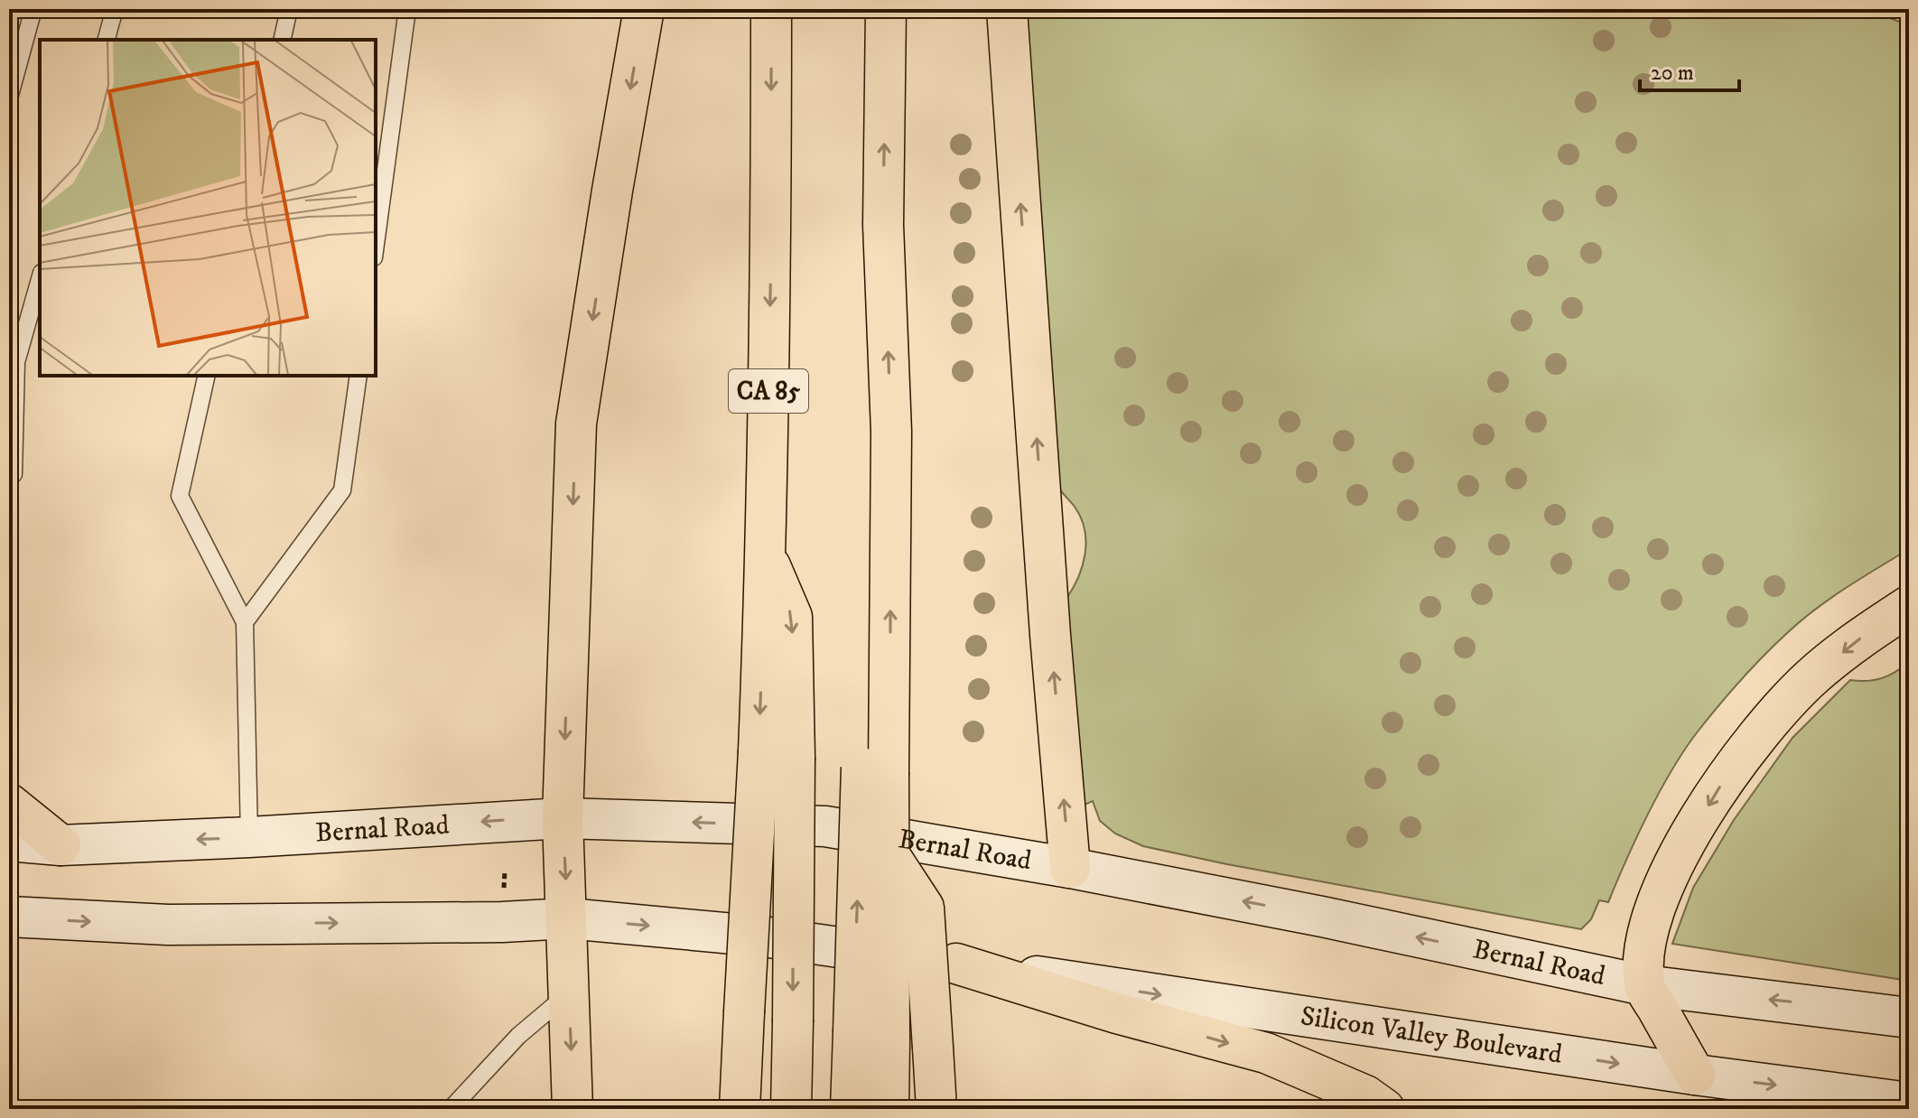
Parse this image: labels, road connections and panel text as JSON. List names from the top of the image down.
{
  "streets": {
    "main road": ["CA 85", "Bernal Road", "Silicon Valley Boulevard"]
  },
  "scale_bar": "20 m"
}
